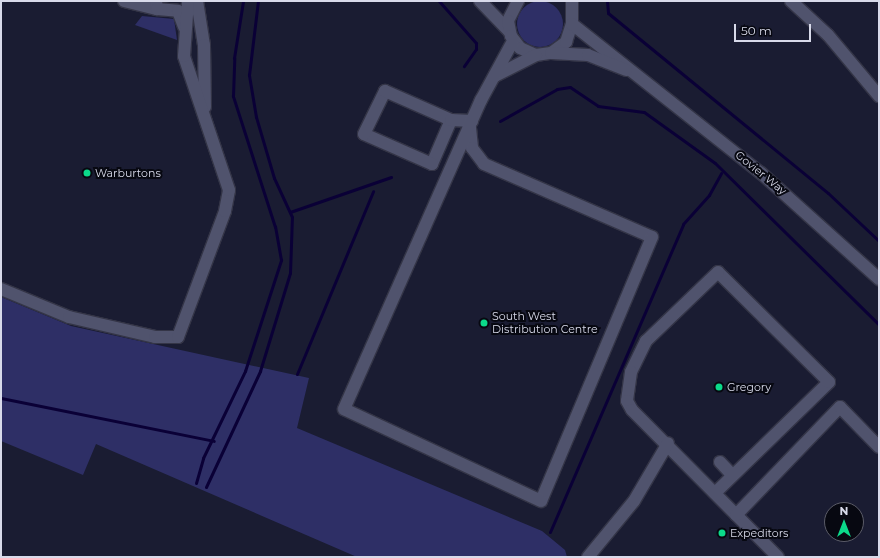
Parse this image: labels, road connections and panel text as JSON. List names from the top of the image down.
{
  "streets": {
    "street": ["Govier Way"]
  },
  "places": [
    "Warburtons",
    "South West Distribution Centre",
    "Gregory",
    "Expeditors"
  ],
  "scale_bar": "50 m",
  "north": "top"
}
